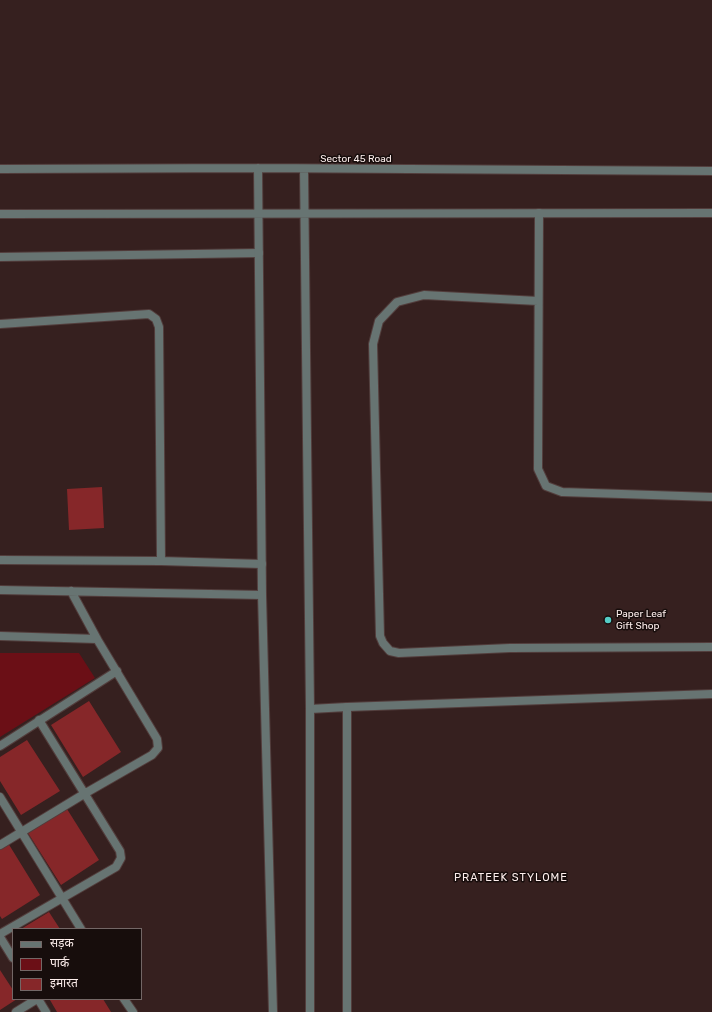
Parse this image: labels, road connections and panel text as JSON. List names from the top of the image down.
{
  "streets": {
    "street": ["Sector 45 Road"]
  },
  "districts": ["PRATEEK STYLOME"],
  "places": ["Paper Leaf Gift Shop"],
  "legend": ["सड़क", "पार्क", "इमारत"]
}
